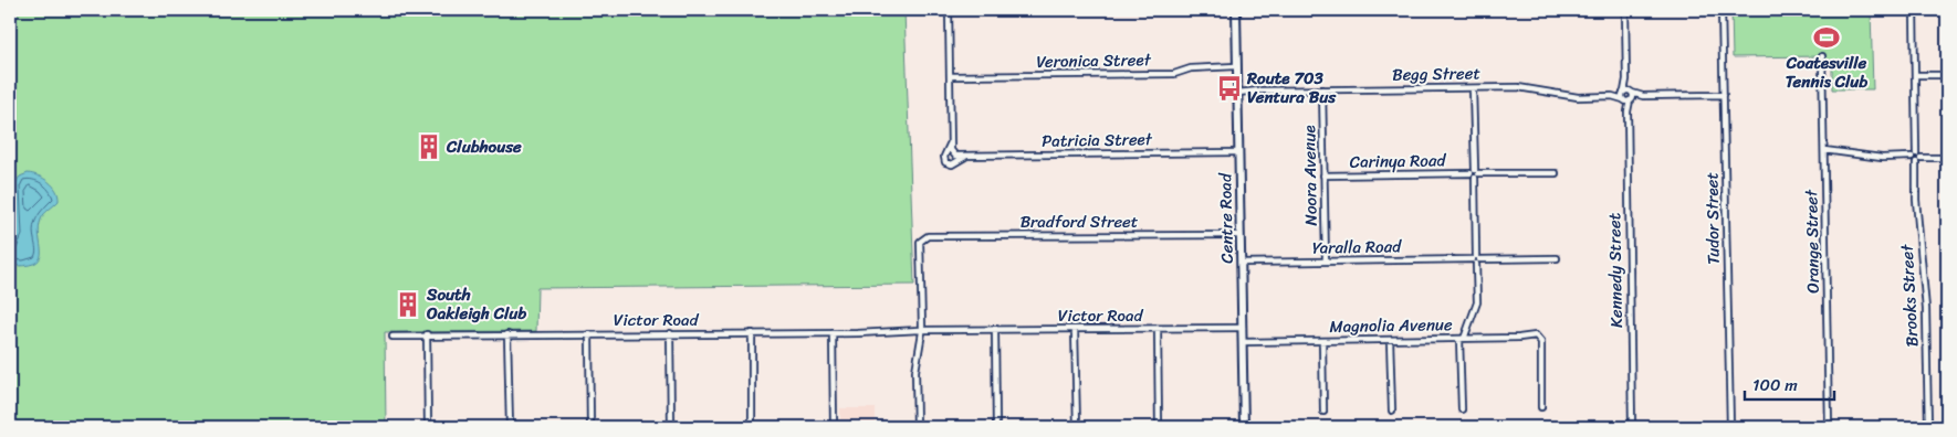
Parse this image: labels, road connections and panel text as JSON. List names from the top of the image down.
{
  "streets": {
    "main road": ["Centre Road"],
    "street": [
      "Veronica Street",
      "Begg Street",
      "Patricia Street",
      "Carinya Road",
      "Noora Avenue",
      "Tudor Street",
      "Bradford Street",
      "Orange Street",
      "Yaralla Road",
      "Kennedy Street",
      "Brooks Street",
      "Victor Road",
      "Magnolia Avenue"
    ]
  },
  "crossings": [
    ["Veronica Street", "Centre Road"],
    ["Begg Street", "Noora Avenue"],
    ["Begg Street", "Centre Road"],
    ["Begg Street", "Tudor Street"],
    ["Begg Street", "Kennedy Street"],
    ["Patricia Street", "Centre Road"],
    ["Carinya Road", "Noora Avenue"],
    ["Noora Avenue", "Yaralla Road"],
    ["Centre Road", "Bradford Street"],
    ["Centre Road", "Yaralla Road"],
    ["Centre Road", "Victor Road"],
    ["Centre Road", "Magnolia Avenue"],
    ["Bradford Street", "Victor Road"]
  ],
  "places": {
    "sports": ["Coatesville Tennis Club"],
    "bus stop": ["Route 703 Ventura Bus"],
    "building": ["Clubhouse", "South Oakleigh Club"]
  },
  "scale_bar": "100 m"
}
